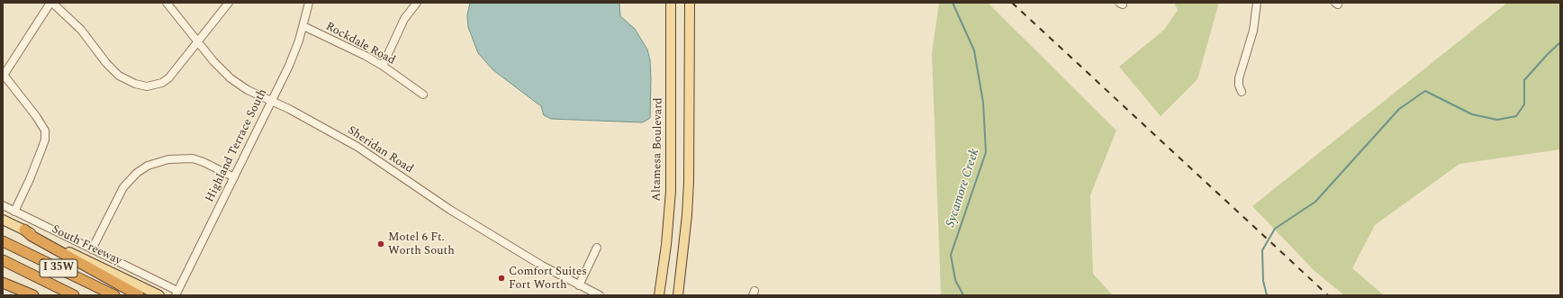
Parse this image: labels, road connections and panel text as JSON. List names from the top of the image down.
{
  "streets": {
    "highway": ["I 35W"],
    "main road": ["Altamesa Boulevard", "South Freeway"],
    "street": ["Rockdale Road", "Highland Terrace South", "Sheridan Road"]
  },
  "crossings": [
    ["Rockdale Road", "Highland Terrace South"],
    ["Highland Terrace South", "Sheridan Road"]
  ],
  "water": ["Sycamore Creek"],
  "places": ["Motel 6 Ft. Worth South", "Comfort Suites Fort Worth"]
}
